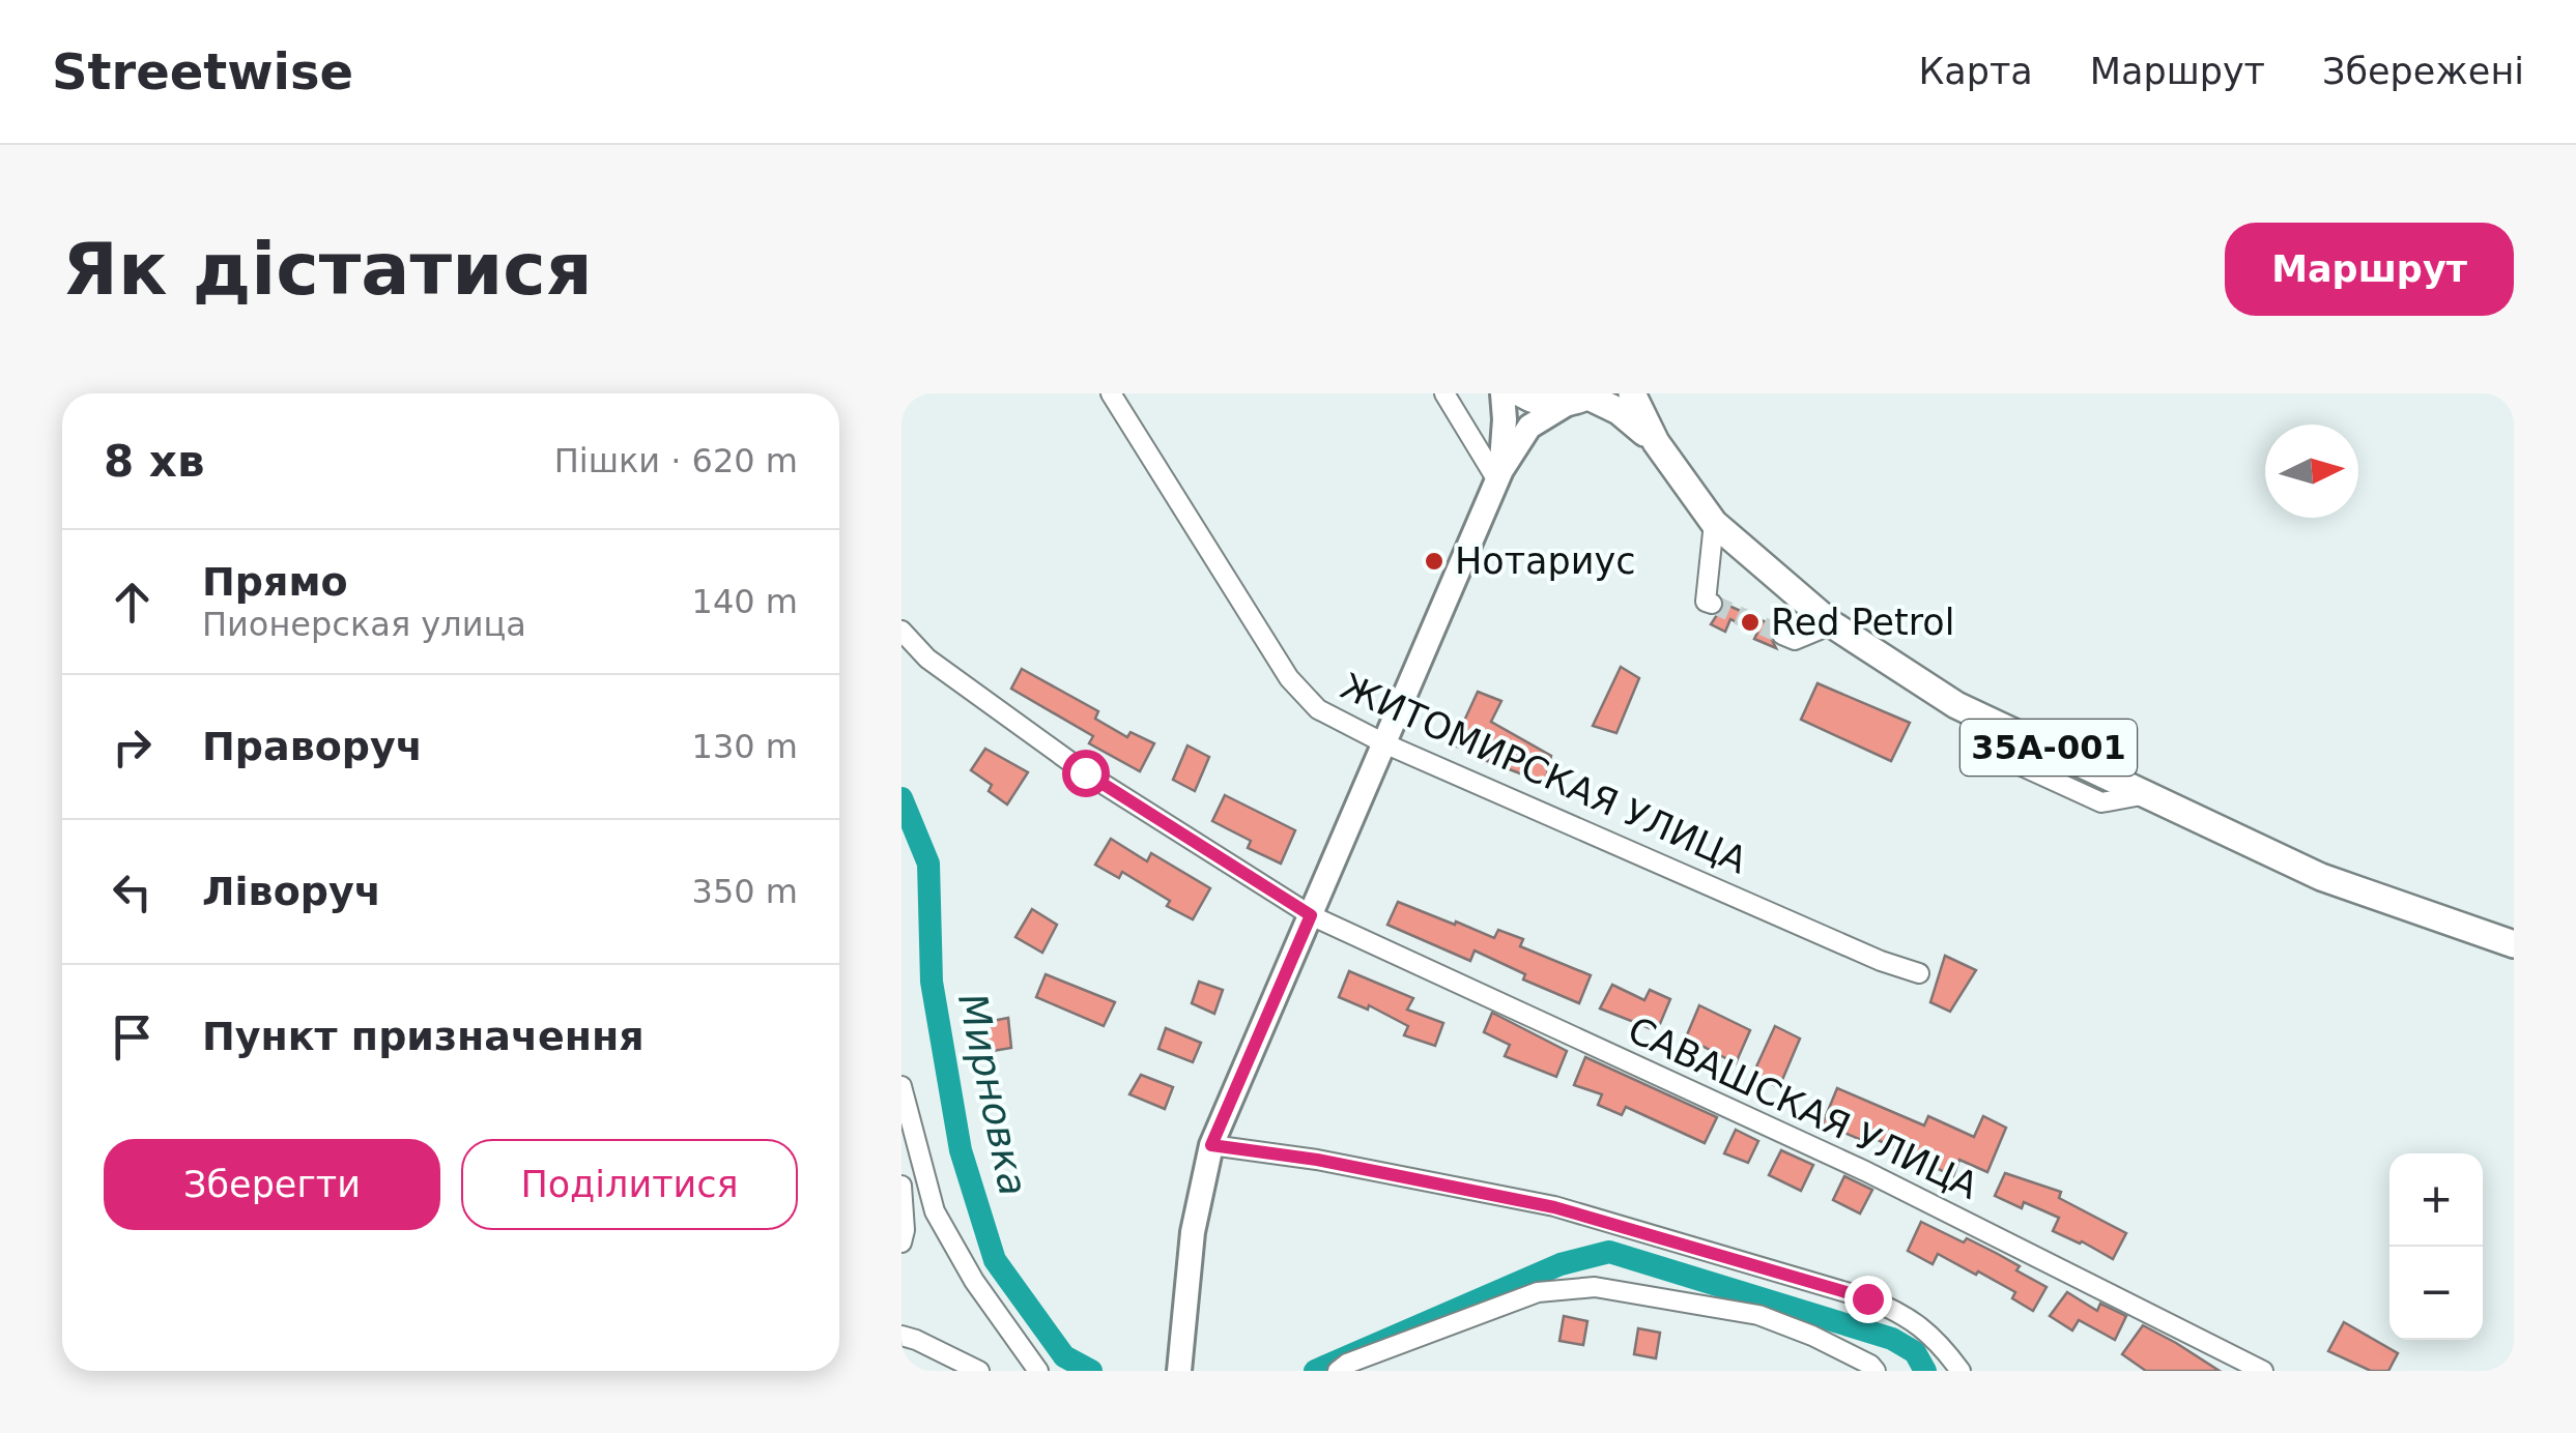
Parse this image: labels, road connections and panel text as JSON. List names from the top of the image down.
{
  "streets": {
    "highway": ["35А-001"],
    "street": ["ЖИТОМИРСКАЯ УЛИЦА", "САВАШСКАЯ УЛИЦА"]
  },
  "water": ["Мирновка"],
  "places": ["Нотариус", "Red Petrol"],
  "north": "right",
  "page": {
    "header": "Streetwise",
    "nav": ["Карта", "Маршрут", "Збережені"],
    "buttons": [
      "Маршрут",
      ["Зберегти", "Поділитися"]
    ],
    "title": "Як дістатися",
    "heading": ["8 хв", "Пішки · 620 m"],
    "list": [
      ["Прямо", "Пионерская улица", "140 m"],
      ["Праворуч", "130 m"],
      ["Ліворуч", "350 m"],
      "Пункт призначення"
    ],
    "map_buttons": ["+", "−"]
  }
}
